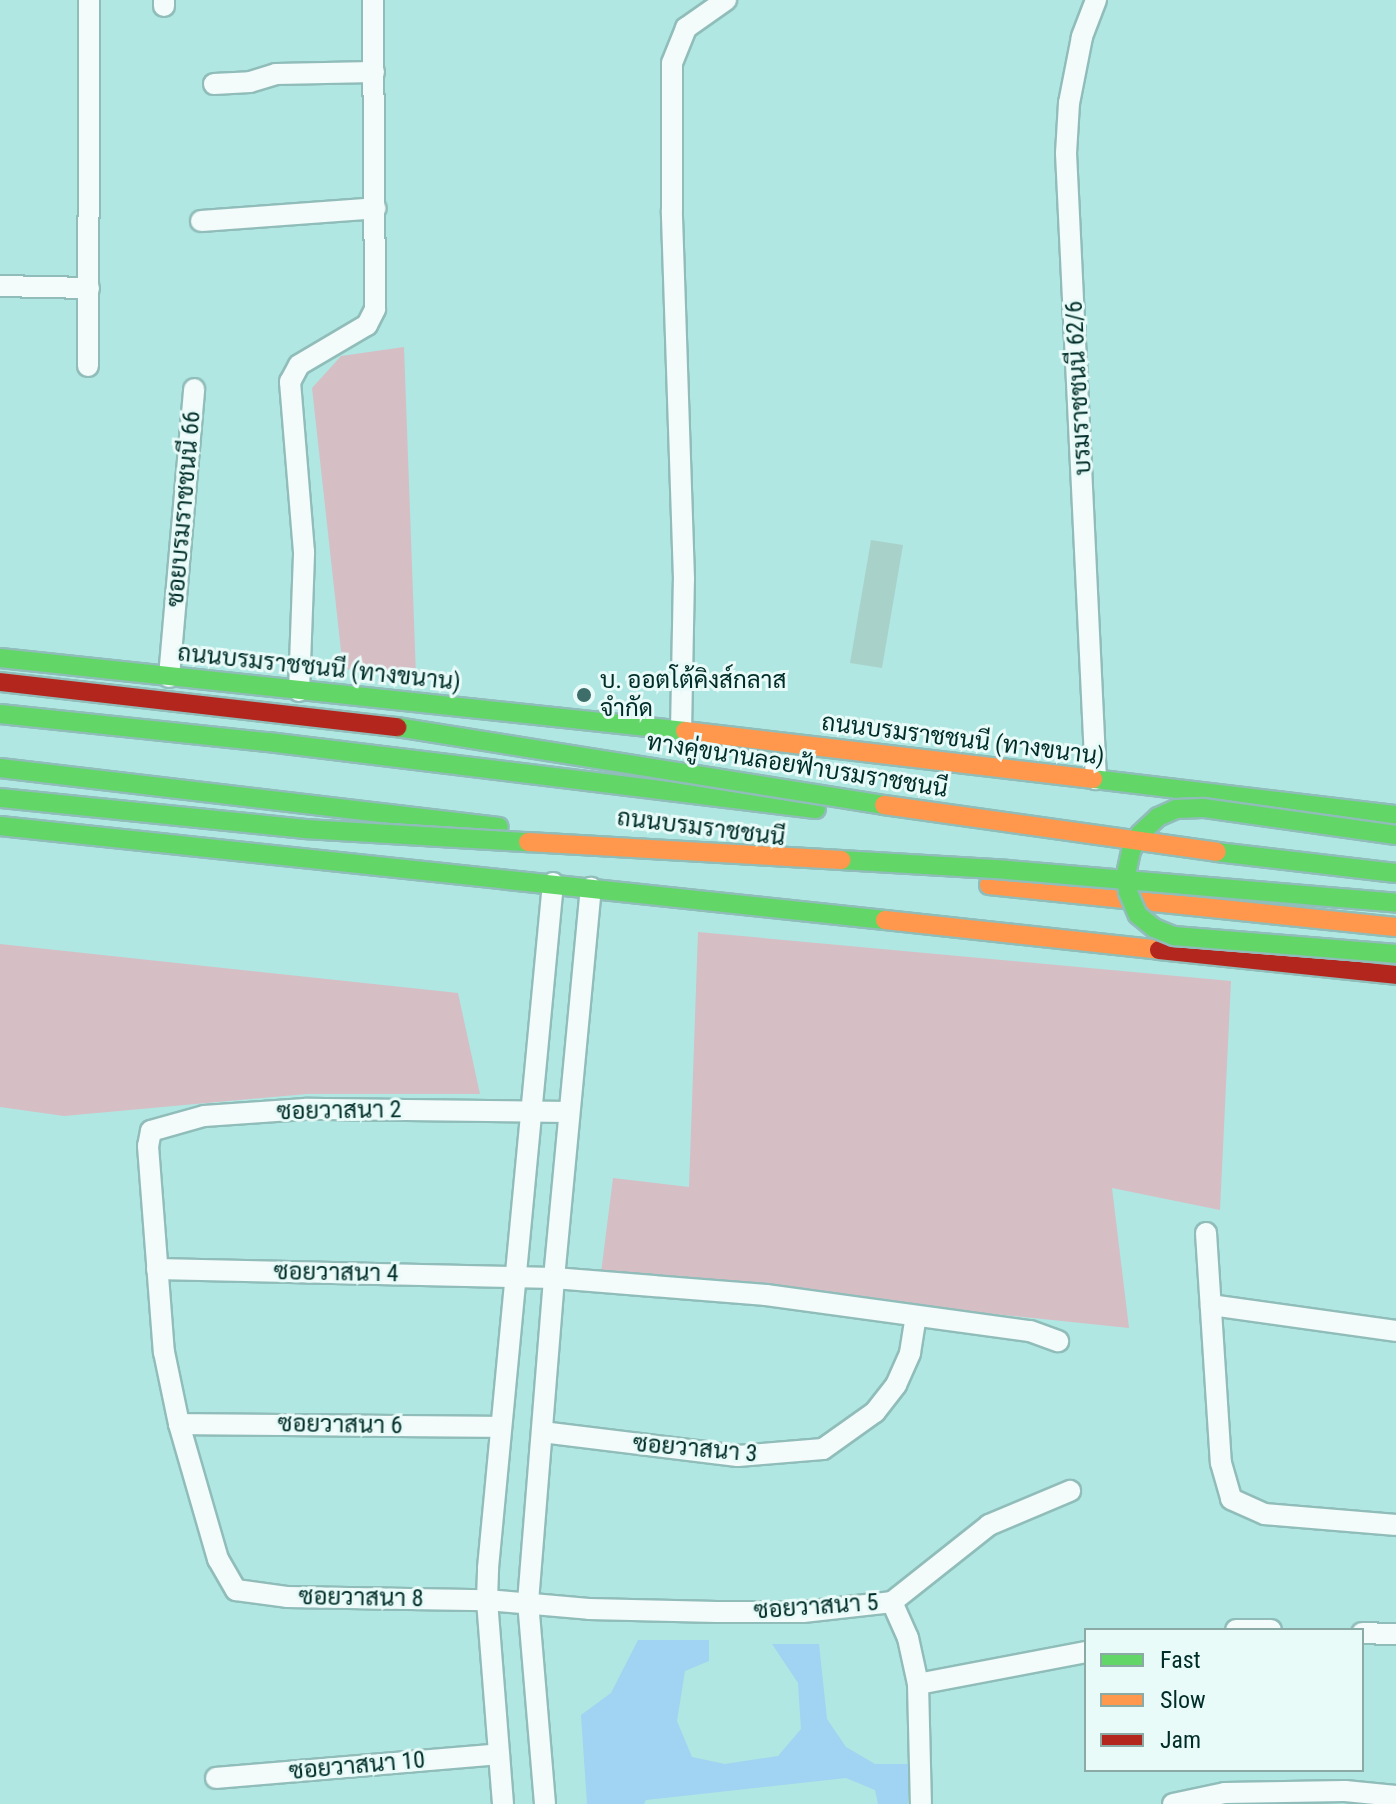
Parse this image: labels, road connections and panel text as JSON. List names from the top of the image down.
{
  "streets": {
    "main road": ["ถนนบรมราชชนนี (ทางขนาน)", "ทางคู่ขนานลอยฟ้าบรมราชชนนี", "ถนนบรมราชชนนี"],
    "street": [
      "บรมราชชนนี 62/6",
      "ซอยบรมราชชนนี 66",
      "ซอยวาสนา 2",
      "ซอยวาสนา 4",
      "ซอยวาสนา 6",
      "ซอยวาสนา 3",
      "ซอยวาสนา 8",
      "ซอยวาสนา 5",
      "ซอยวาสนา 10"
    ]
  },
  "crossings": [
    ["บรมราชชนนี 62/6", "ถนนบรมราชชนนี (ทางขนาน)"],
    ["ซอยบรมราชชนนี 66", "ถนนบรมราชชนนี (ทางขนาน)"],
    ["ซอยวาสนา 2", "ซอยวาสนา 4"],
    ["ซอยวาสนา 4", "ซอยวาสนา 3"],
    ["ซอยวาสนา 6", "ซอยวาสนา 8"],
    ["ซอยวาสนา 8", "ซอยวาสนา 5"]
  ],
  "places": ["บ. ออตโต้คิงส์กลาส จำกัด"],
  "legend": ["Fast", "Slow", "Jam"]
}
